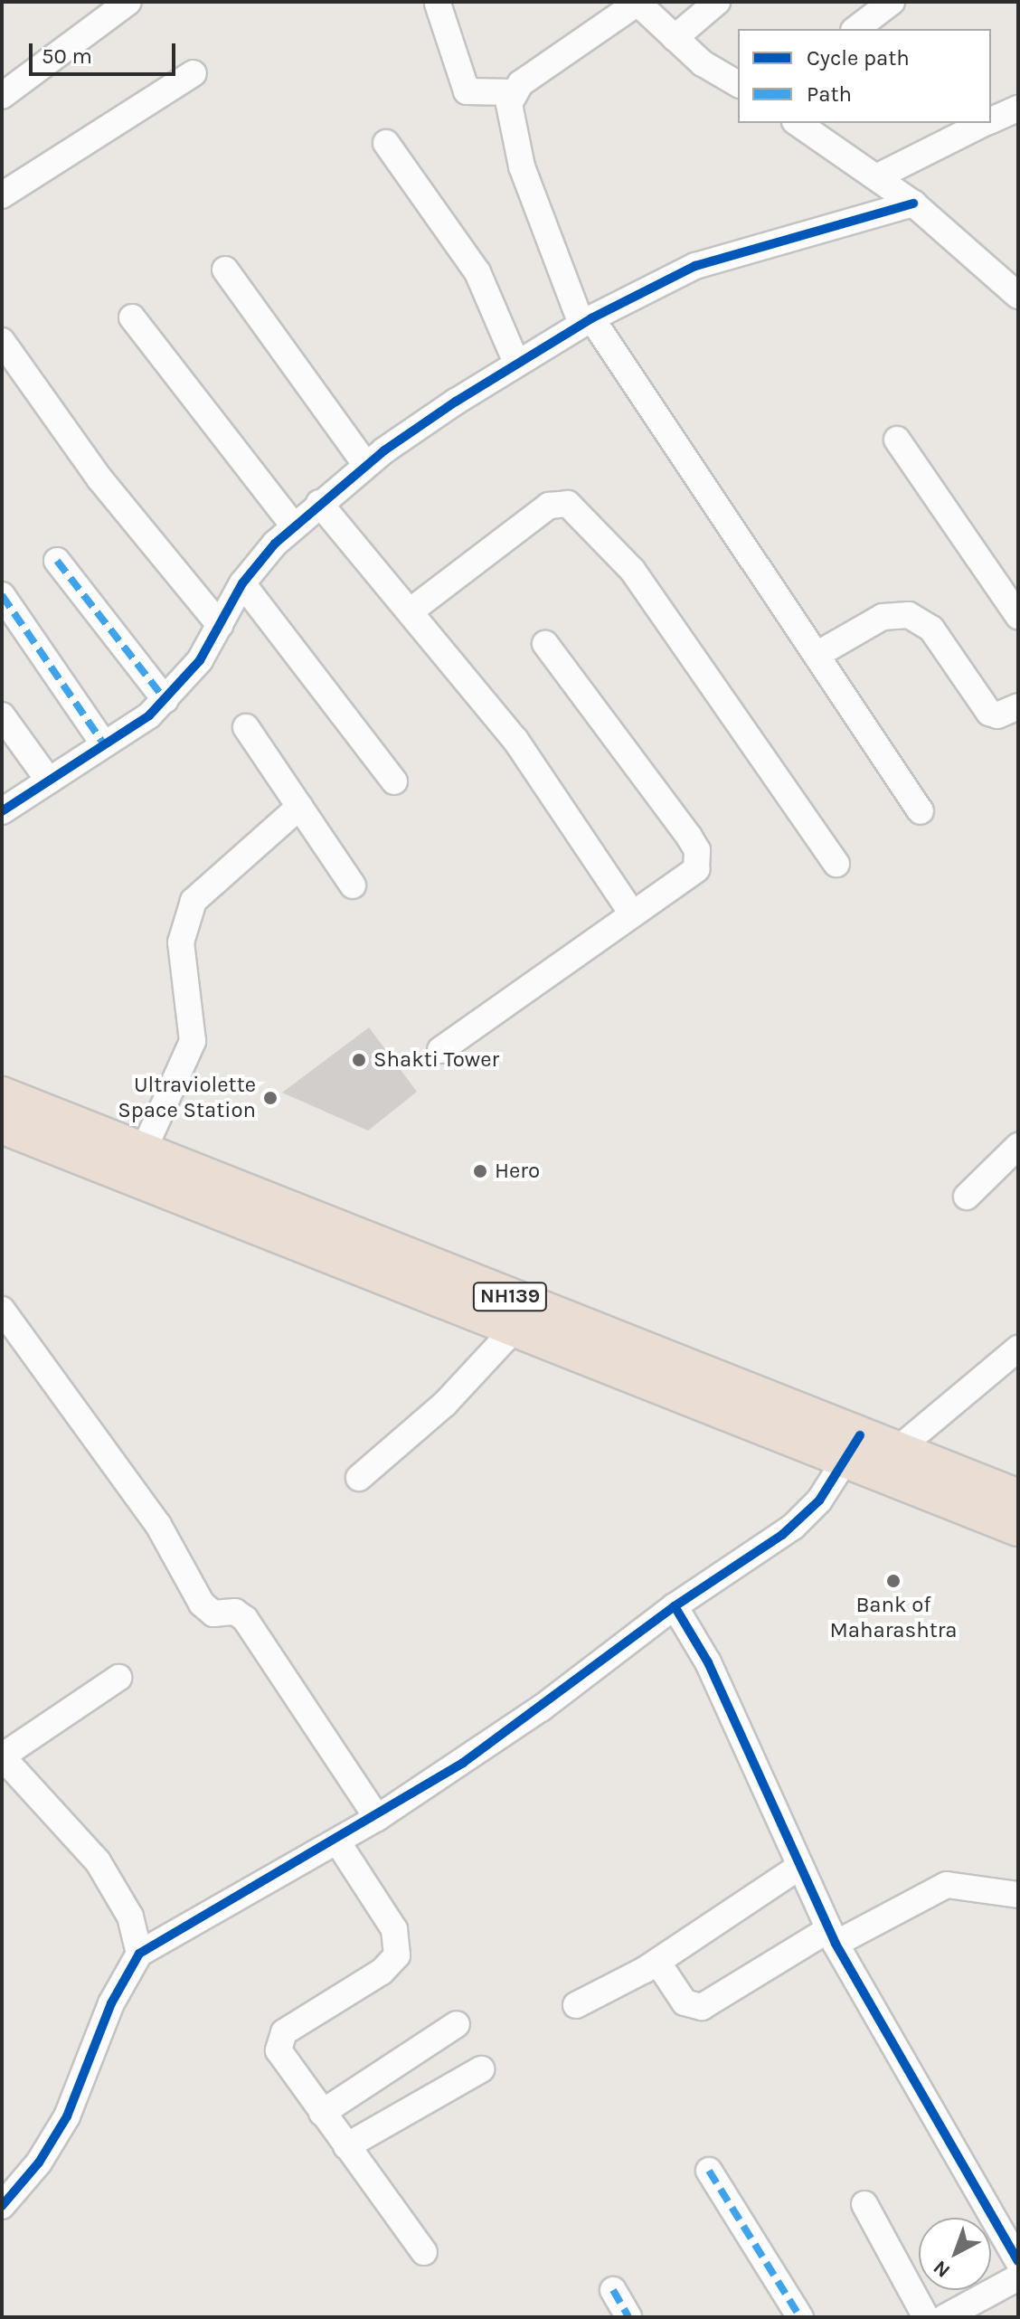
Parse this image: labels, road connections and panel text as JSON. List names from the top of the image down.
{
  "streets": {
    "highway": ["NH139"]
  },
  "places": [
    "Shakti Tower",
    "Ultraviolette Space Station",
    "Hero",
    "Bank of Maharashtra"
  ],
  "legend": ["Cycle path", "Path"],
  "scale_bar": "50 m",
  "north": "bottom left"
}
